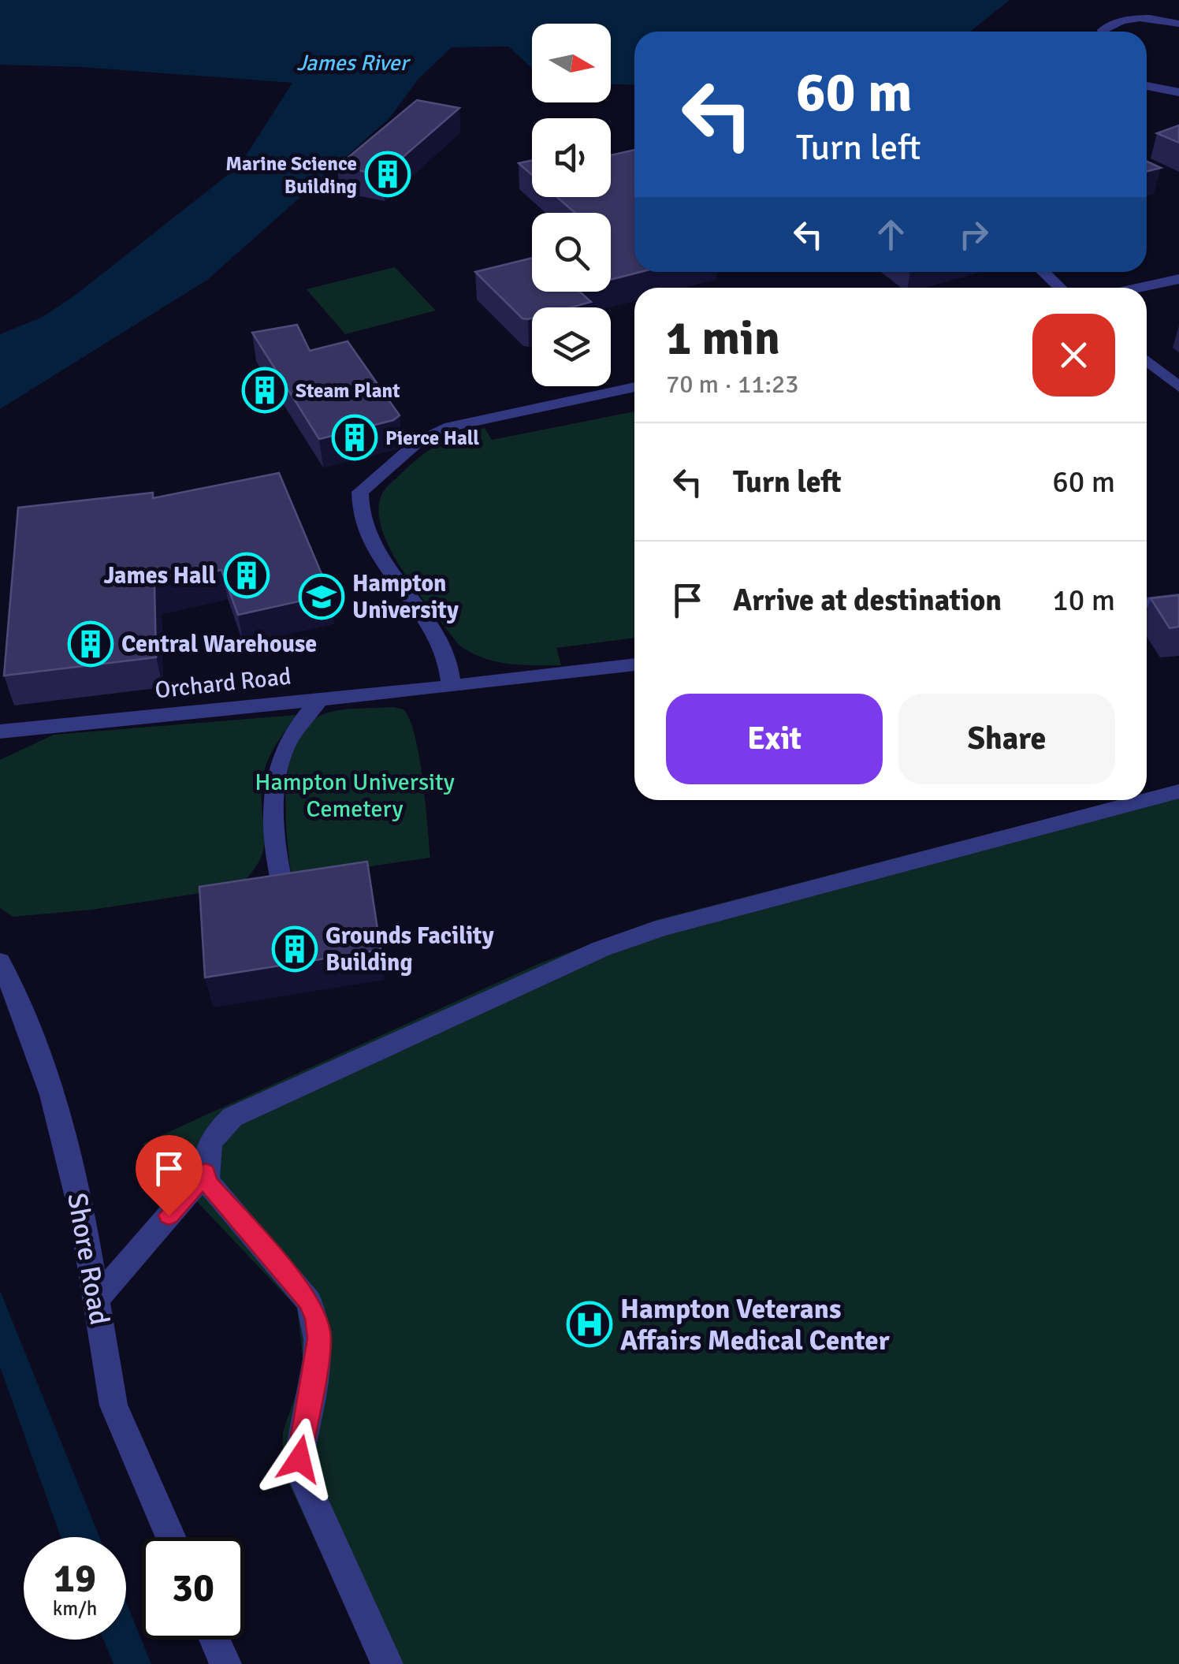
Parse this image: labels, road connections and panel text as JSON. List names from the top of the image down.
{
  "streets": {
    "street": ["Orchard Road", "Shore Road"]
  },
  "water": ["James River"],
  "parks": ["Hampton University Cemetery"],
  "places": {
    "building": [
      "Marine Science Building",
      "Steam Plant",
      "Pierce Hall",
      "James Hall",
      "Central Warehouse",
      "Grounds Facility Building"
    ],
    "school or university": ["Hampton University"],
    "hospital": ["Hampton Veterans Affairs Medical Center"]
  },
  "north": "right",
  "page": {
    "turn": ["60 m", "Turn left"],
    "heading": ["1 min", "70 m · 11:23"],
    "list": [
      {
        "name": "Turn left",
        "value": "60 m"
      },
      {
        "name": "Arrive at destination",
        "value": "10 m"
      }
    ],
    "buttons": ["Exit", "Share"],
    "speed": "19 km/h",
    "limit": "30"
  }
}
